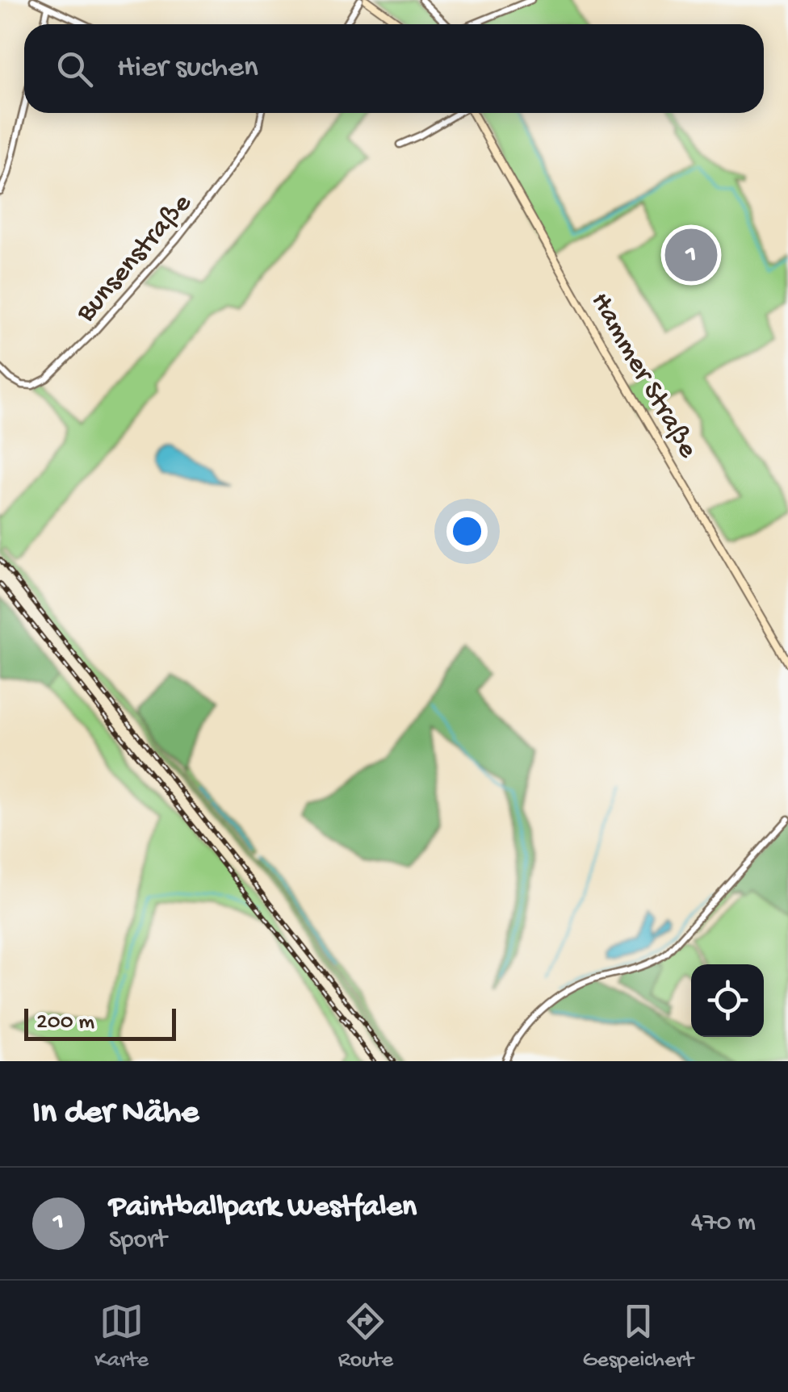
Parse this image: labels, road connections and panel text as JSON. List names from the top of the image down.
{
  "streets": {
    "main road": ["Hammer Straße"],
    "street": ["Bunsenstraße"]
  },
  "scale_bar": "200 m",
  "page": {
    "search": "Hier suchen",
    "pins": "1",
    "scale": "200 m",
    "heading": "In der Nähe",
    "list": [
      {
        "mark": "1",
        "name": "Paintballpark Westfalen",
        "note": "Sport",
        "value": "470 m"
      }
    ],
    "nav": ["Karte", "Route", "Gespeichert"]
  }
}
